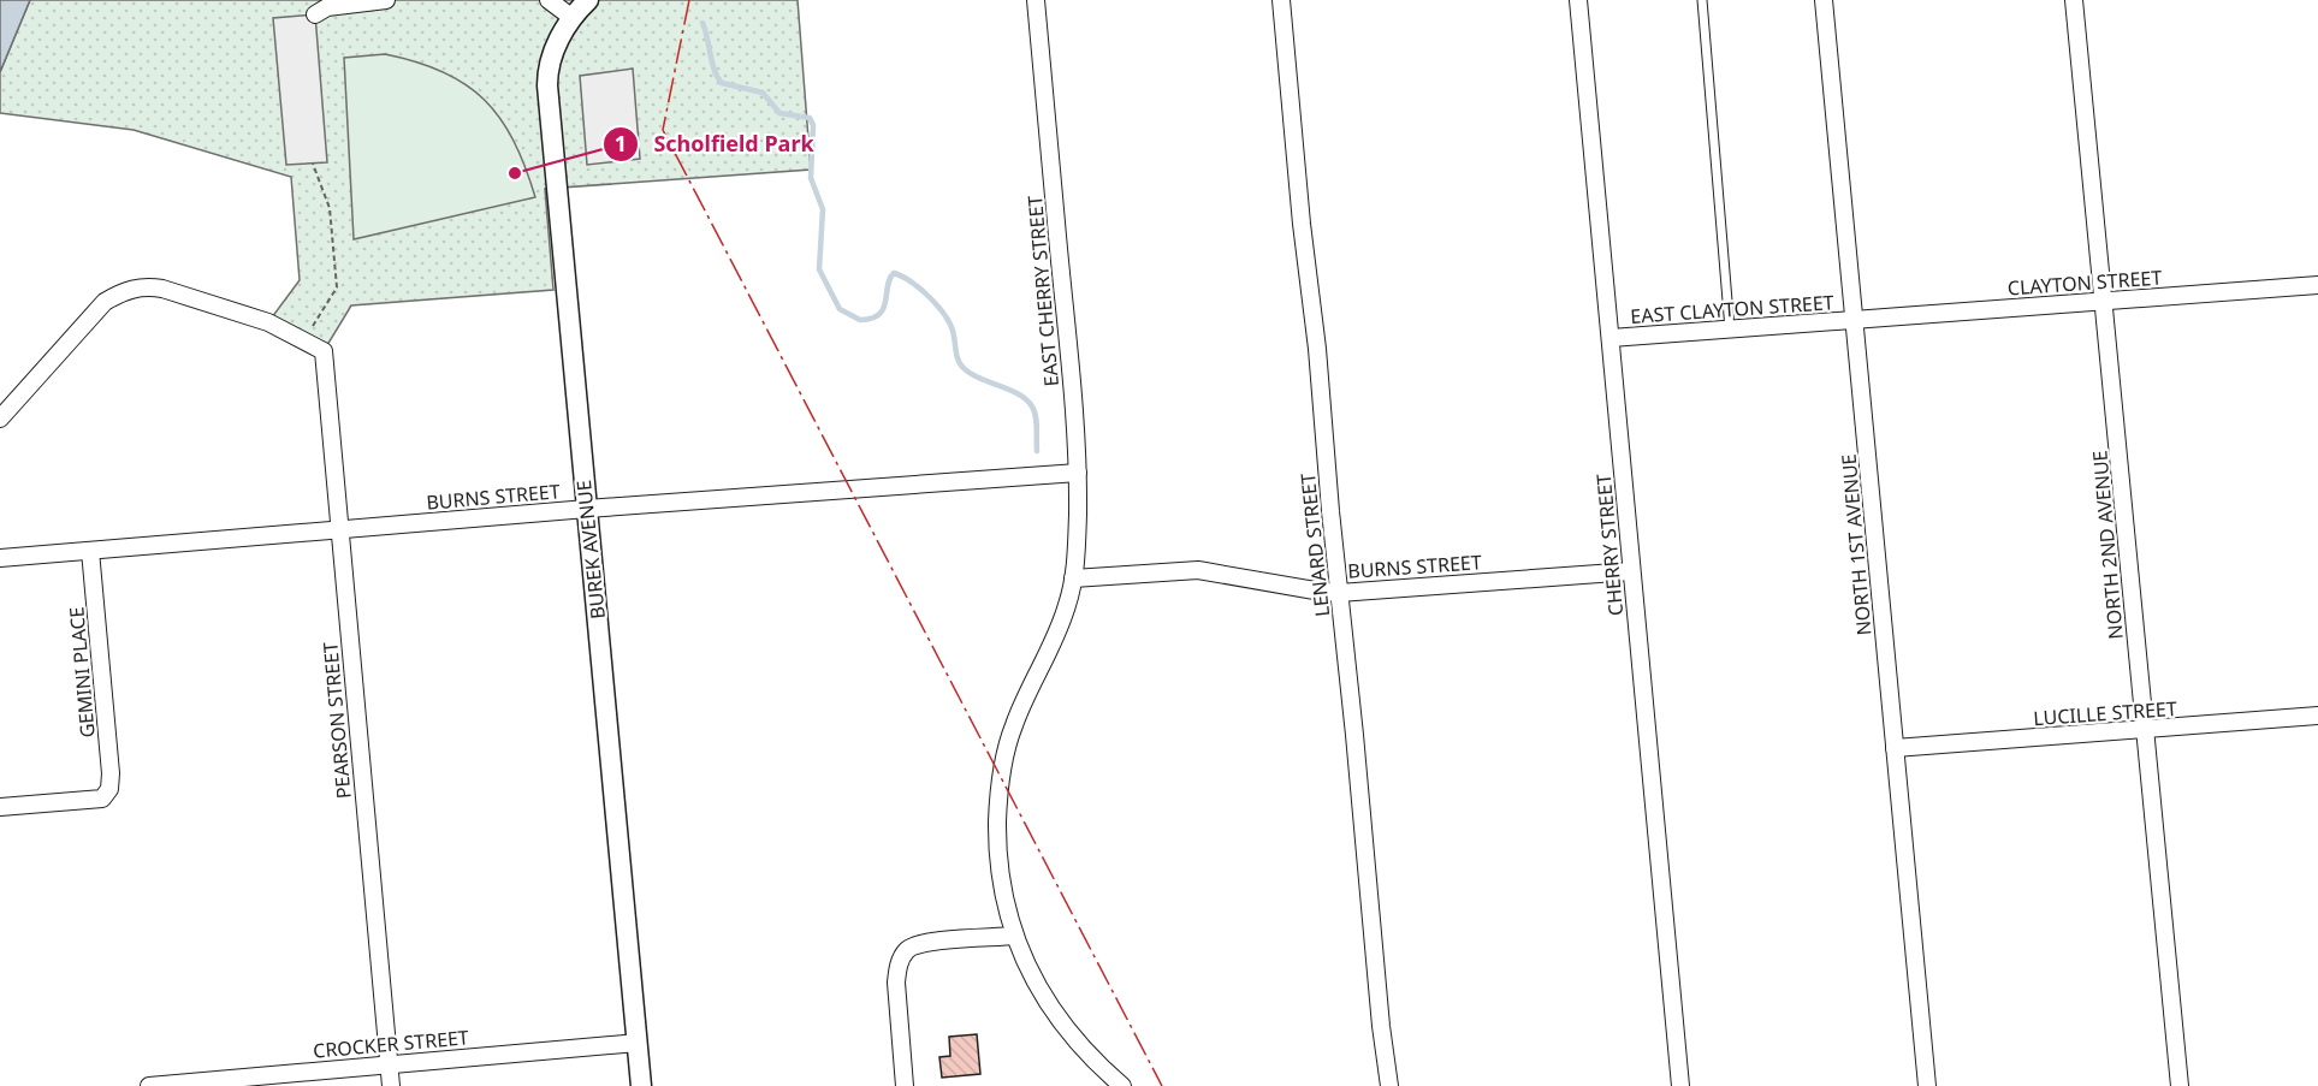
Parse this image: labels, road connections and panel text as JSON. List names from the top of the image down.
{
  "streets": {
    "street": [
      "CLAYTON STREET",
      "EAST CHERRY STREET",
      "EAST CLAYTON STREET",
      "BURNS STREET",
      "LENARD STREET",
      "CHERRY STREET",
      "NORTH 1ST AVENUE",
      "NORTH 2ND AVENUE",
      "BUREK AVENUE",
      "GEMINI PLACE",
      "LUCILLE STREET",
      "PEARSON STREET",
      "CROCKER STREET"
    ]
  },
  "crossings": [
    ["CLAYTON STREET", "EAST CLAYTON STREET"],
    ["CLAYTON STREET", "NORTH 1ST AVENUE"],
    ["CLAYTON STREET", "NORTH 2ND AVENUE"],
    ["EAST CHERRY STREET", "BURNS STREET"],
    ["EAST CLAYTON STREET", "CHERRY STREET"],
    ["EAST CLAYTON STREET", "NORTH 1ST AVENUE"],
    ["BURNS STREET", "LENARD STREET"],
    ["BURNS STREET", "CHERRY STREET"],
    ["BURNS STREET", "BUREK AVENUE"],
    ["BURNS STREET", "GEMINI PLACE"],
    ["BURNS STREET", "PEARSON STREET"],
    ["NORTH 1ST AVENUE", "LUCILLE STREET"],
    ["NORTH 2ND AVENUE", "LUCILLE STREET"],
    ["BUREK AVENUE", "CROCKER STREET"],
    ["PEARSON STREET", "CROCKER STREET"]
  ],
  "places": ["Scholfield Park"]
}
